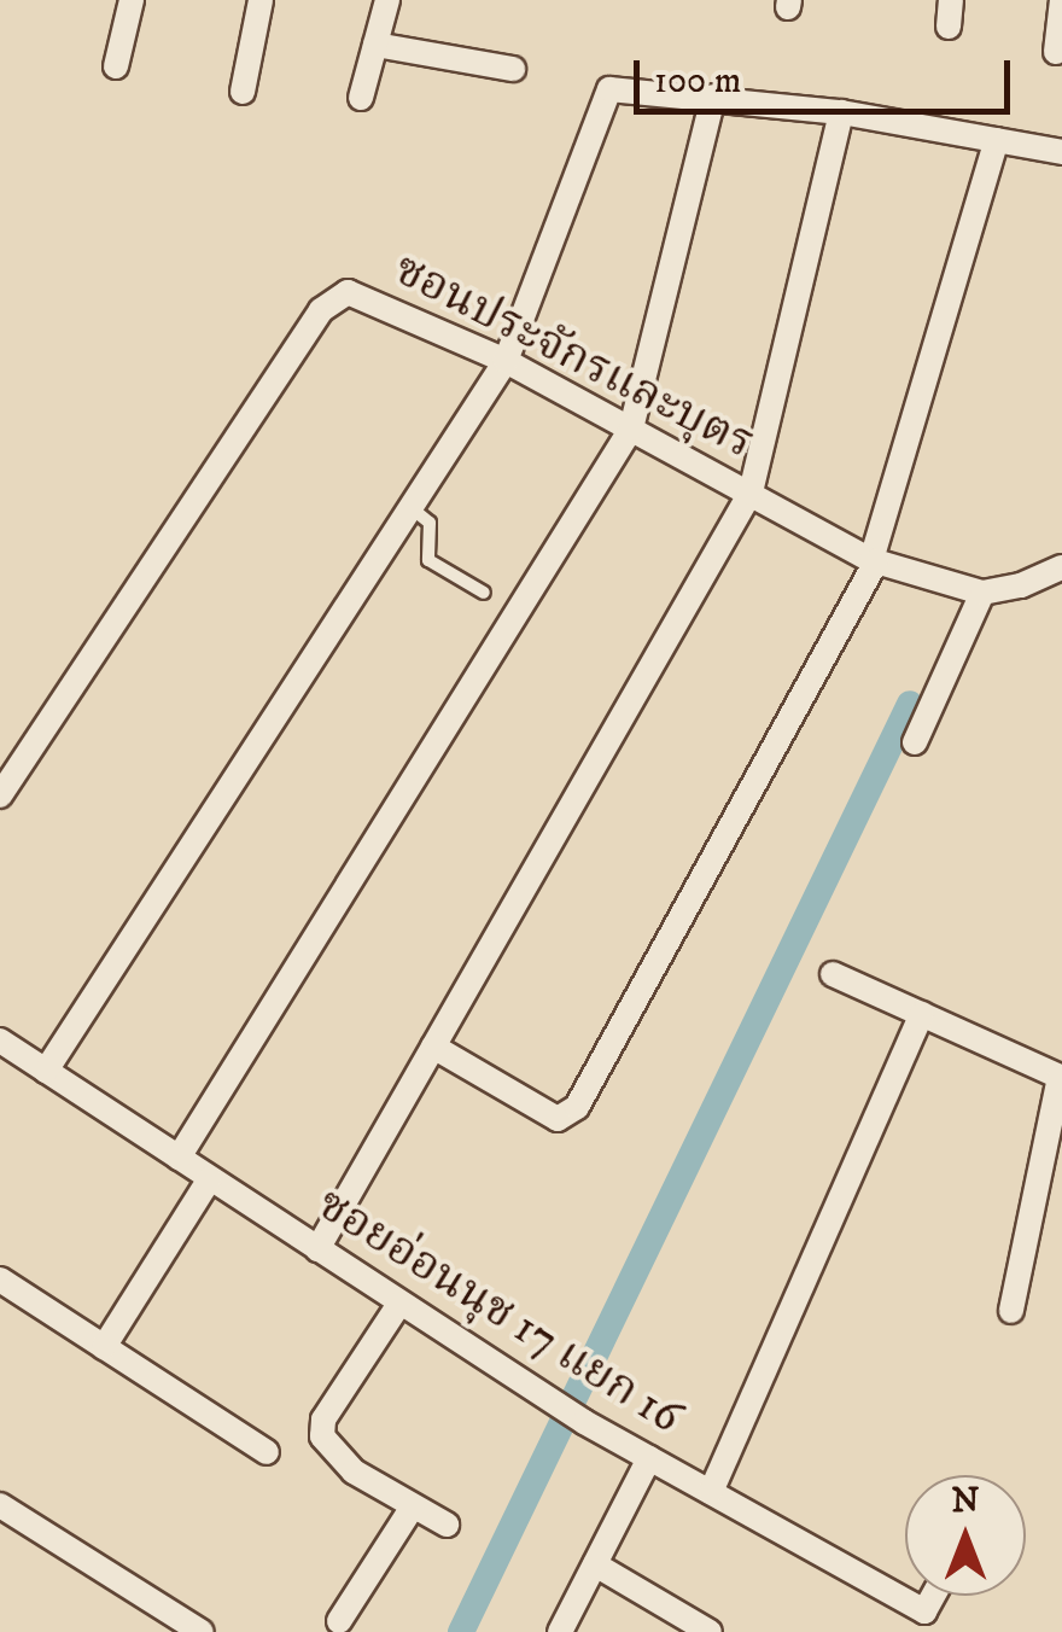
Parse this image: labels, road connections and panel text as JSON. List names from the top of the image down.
{
  "streets": {
    "street": ["ซอนประจักรและบุตร", "ซอยอ่อนนุช 17 แยก 16"]
  },
  "scale_bar": "100 m",
  "north": "top"
}
